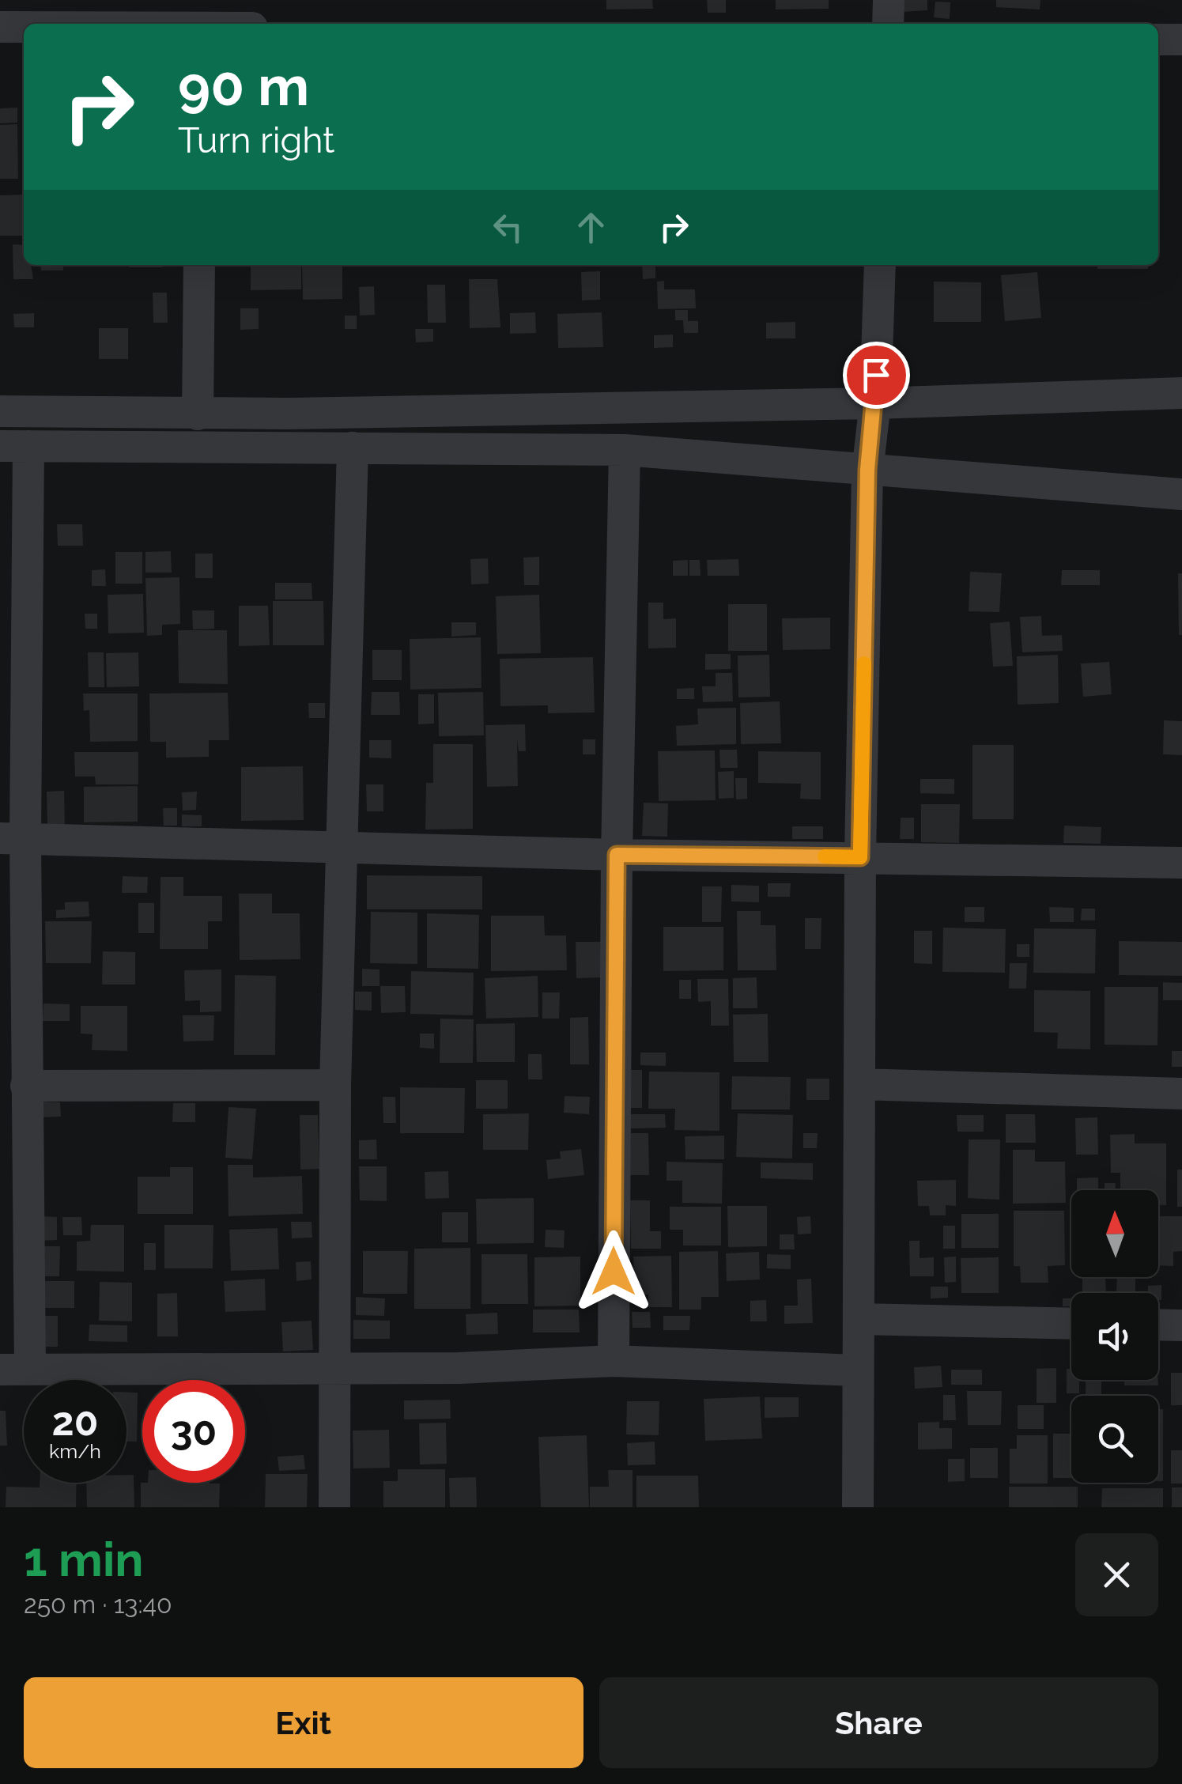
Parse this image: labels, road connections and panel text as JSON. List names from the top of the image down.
{
  "north": "top",
  "page": {
    "turn": ["90 m", "Turn right"],
    "speed": "20 km/h",
    "limit": "30",
    "heading": ["1 min", "250 m · 13:40"],
    "buttons": ["Exit", "Share"]
  }
}
